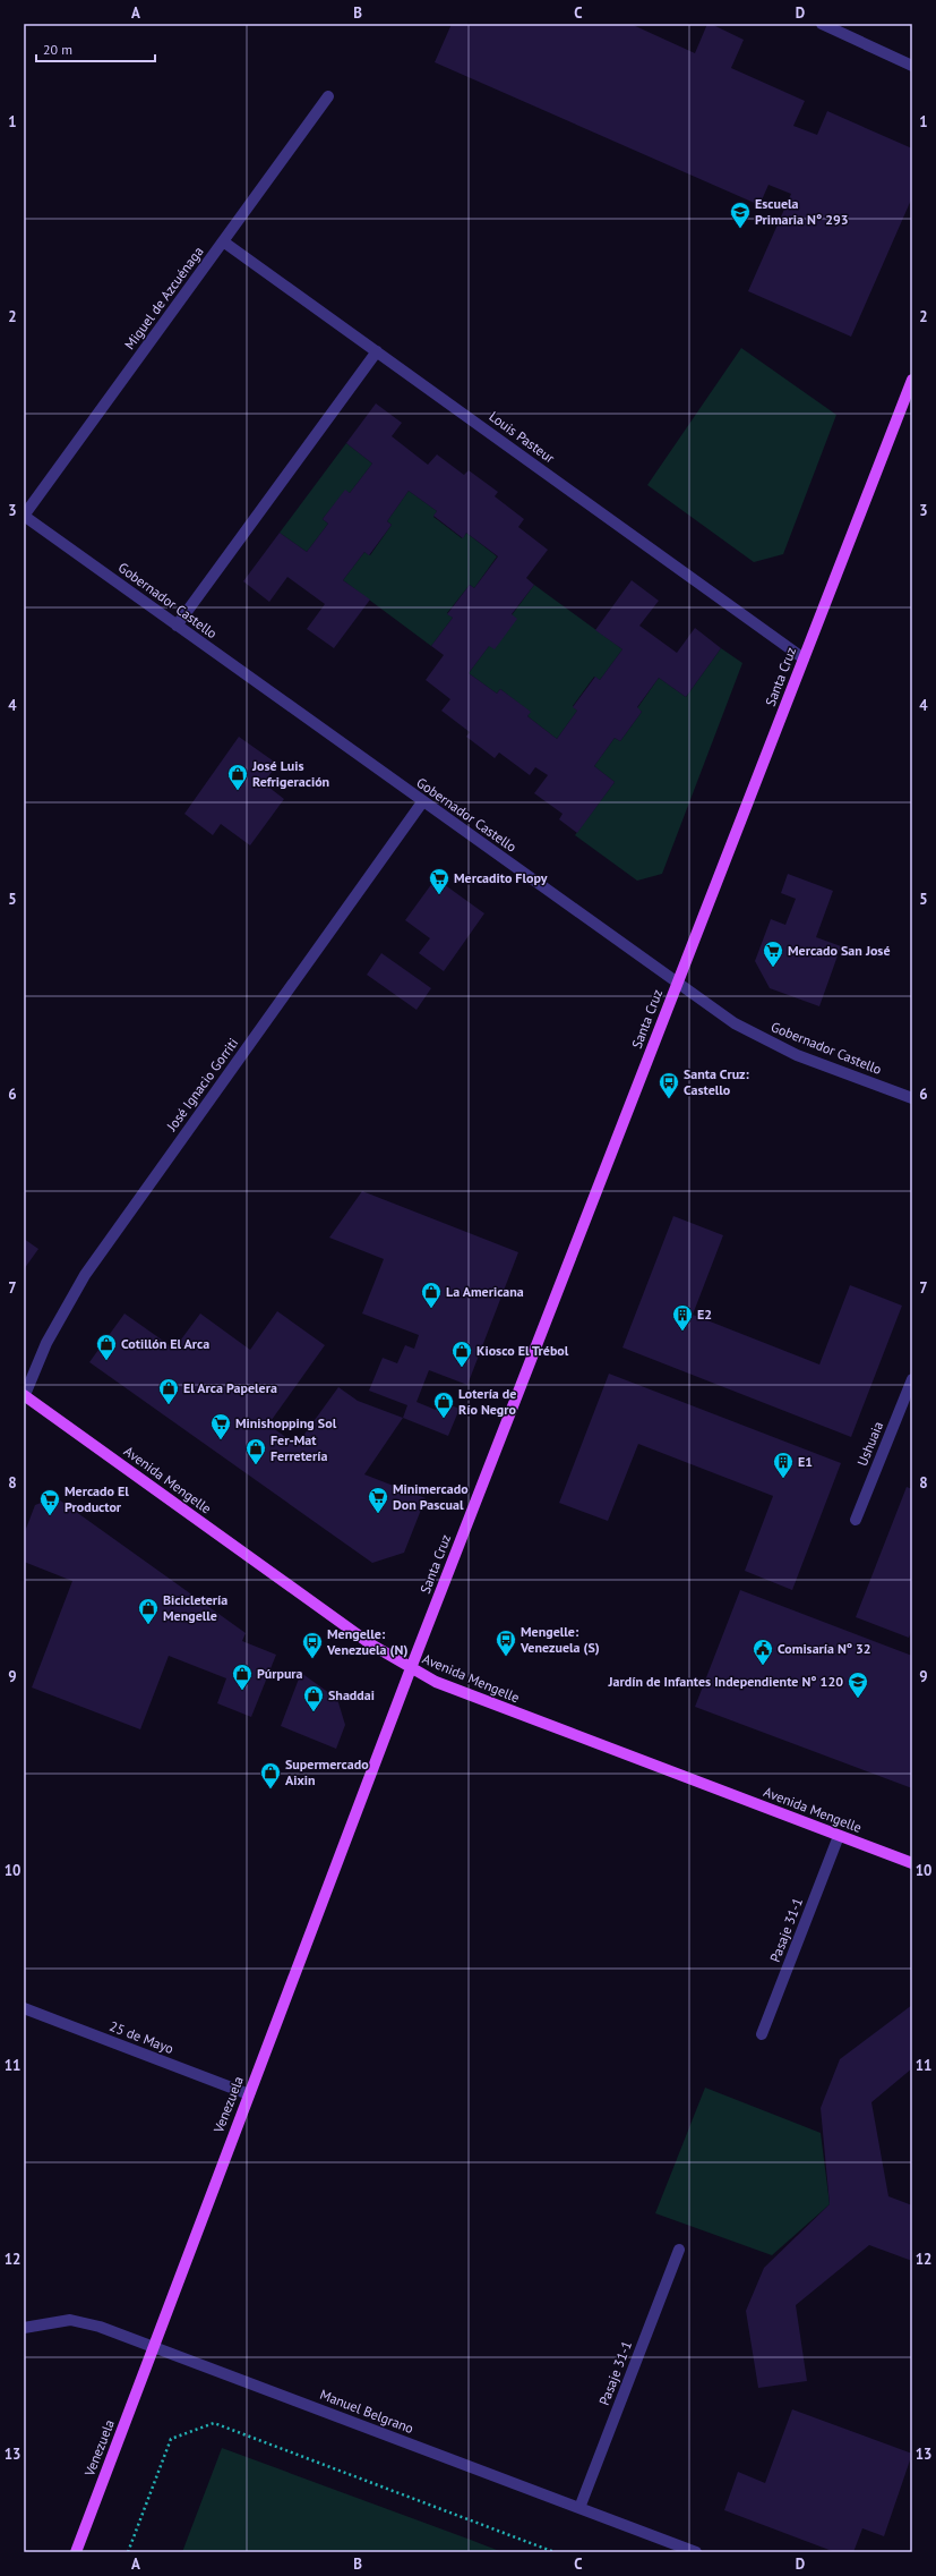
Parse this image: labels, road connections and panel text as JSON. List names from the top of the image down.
{
  "streets": {
    "main road": ["Santa Cruz", "Avenida Mengelle", "Venezuela"],
    "street": [
      "Miguel de Azcuénaga",
      "Louis Pasteur",
      "Gobernador Castello",
      "José Ignacio Gorriti",
      "Ushuaia",
      "Pasaje 31-1",
      "25 de Mayo",
      "Manuel Belgrano"
    ]
  },
  "crossings": [
    ["Miguel de Azcuénaga", "Louis Pasteur"],
    ["Miguel de Azcuénaga", "Gobernador Castello"],
    ["Louis Pasteur", "Santa Cruz"],
    ["Gobernador Castello", "Santa Cruz"],
    ["Gobernador Castello", "José Ignacio Gorriti"],
    ["Santa Cruz", "Avenida Mengelle"],
    ["Santa Cruz", "Venezuela"],
    ["José Ignacio Gorriti", "Avenida Mengelle"],
    ["Avenida Mengelle", "Pasaje 31-1"],
    ["Avenida Mengelle", "Venezuela"],
    ["Pasaje 31-1", "Manuel Belgrano"],
    ["25 de Mayo", "Venezuela"],
    ["Venezuela", "Manuel Belgrano"]
  ],
  "places": {
    "school or university": ["Escuela Primaria N° 293", "Jardín de Infantes Independiente N° 120"],
    "shop": [
      "José Luis Refrigeración",
      "La Americana",
      "Cotillón El Arca",
      "Kiosco El Trébol",
      "El Arca Papelera",
      "Lotería de Río Negro",
      "Fer-Mat Ferretería",
      "Bicicletería Mengelle",
      "Púrpura",
      "Shaddai",
      "Supermercado Aixin"
    ],
    "supermarket": [
      "Mercadito Flopy",
      "Mercado San José",
      "Minishopping Sol",
      "Minimercado Don Pascual",
      "Mercado El Productor"
    ],
    "bus stop": ["Santa Cruz: Castello", "Mengelle: Venezuela (S)", "Mengelle: Venezuela (N)"],
    "building": ["E2", "E1"],
    "public building": ["Comisaría Nº 32"]
  },
  "scale_bar": "20 m",
  "grid": {
    "columns": [
      "A",
      "B",
      "C",
      "D"
    ],
    "rows": [
      "1",
      "2",
      "3",
      "4",
      "5",
      "6",
      "7",
      "8",
      "9",
      "10",
      "11",
      "12",
      "13"
    ]
  }
}
